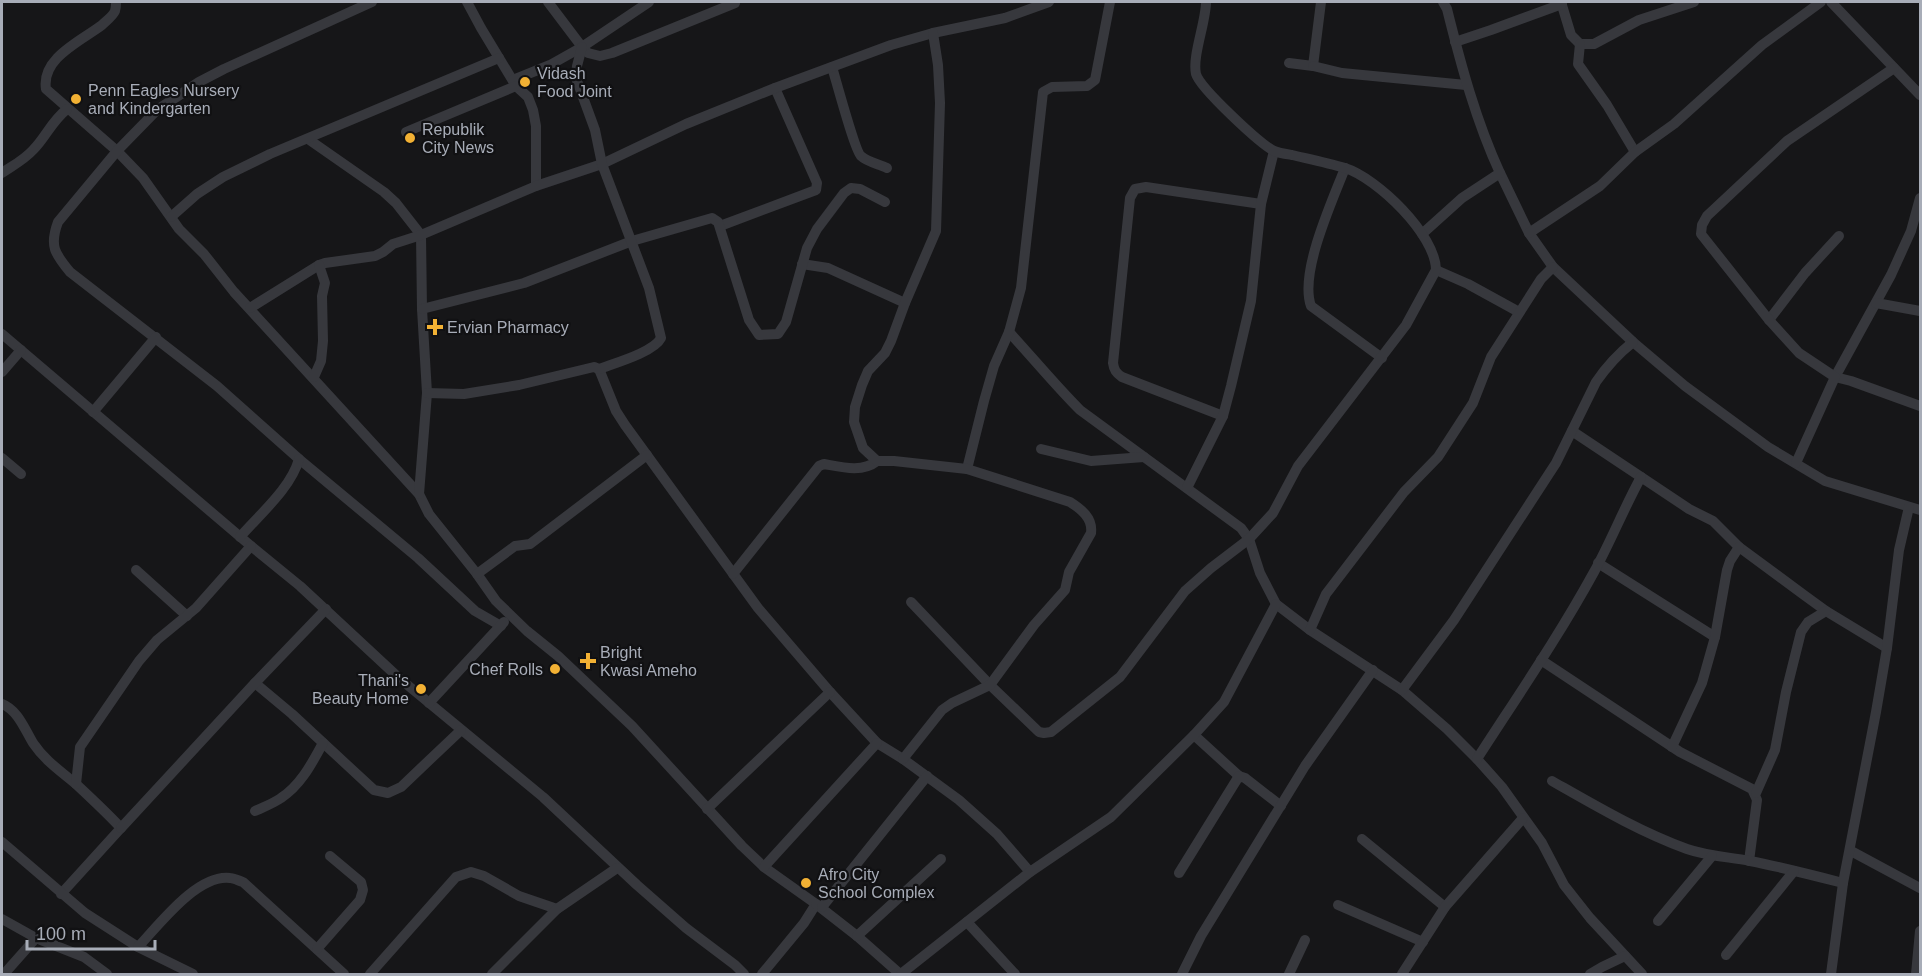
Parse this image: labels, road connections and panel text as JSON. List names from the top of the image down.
{
  "places": {
    "other": [
      "Vidash Food Joint",
      "Penn Eagles Nursery and Kindergarten",
      "Republik City News",
      "Chef Rolls",
      "Thani's Beauty Home",
      "Afro City School Complex"
    ],
    "health": ["Ervian Pharmacy", "Bright Kwasi Ameho"]
  },
  "scale_bar": "100 m"
}
